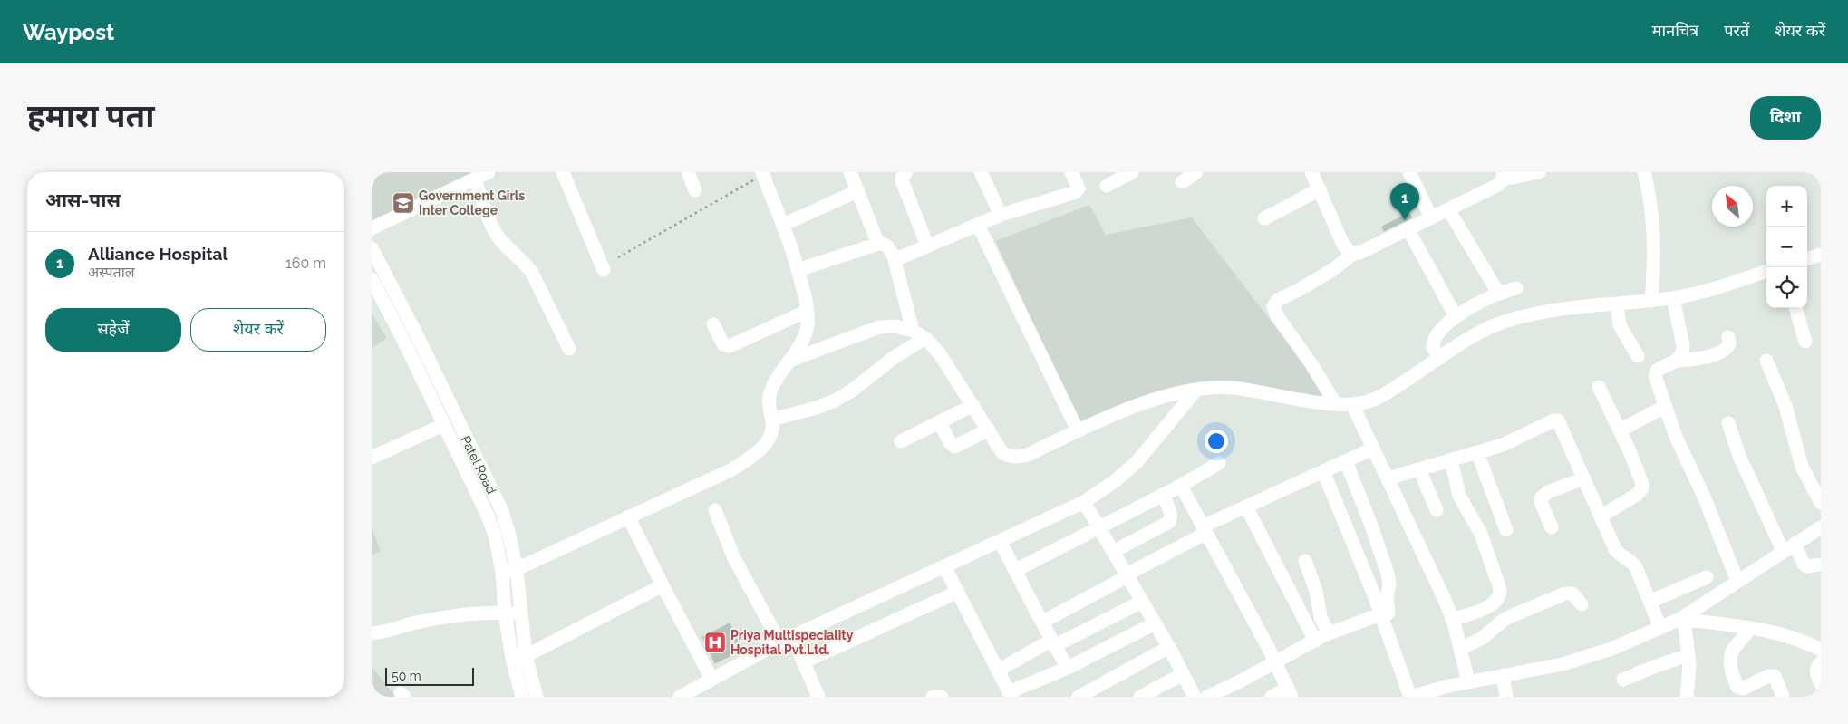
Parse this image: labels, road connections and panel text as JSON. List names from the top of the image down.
{
  "streets": {
    "street": ["Patel Road"]
  },
  "places": {
    "school or university": ["Government Girls Inter College"],
    "hospital": ["Priya Multispeciality Hospital Pvt.Ltd."]
  },
  "scale_bar": "50 m",
  "north": "top left",
  "page": {
    "header": "Waypost",
    "nav": ["मानचित्र", "परतें", "शेयर करें"],
    "buttons": [
      "दिशा",
      ["सहेजें", "शेयर करें"]
    ],
    "title": "हमारा पता",
    "heading": "आस-पास",
    "pins": "1",
    "map_buttons": ["+", "−"],
    "list": [
      {
        "mark": "1",
        "name": "Alliance Hospital",
        "note": "अस्पताल",
        "value": "160 m"
      }
    ],
    "scale": "50 m"
  }
}
